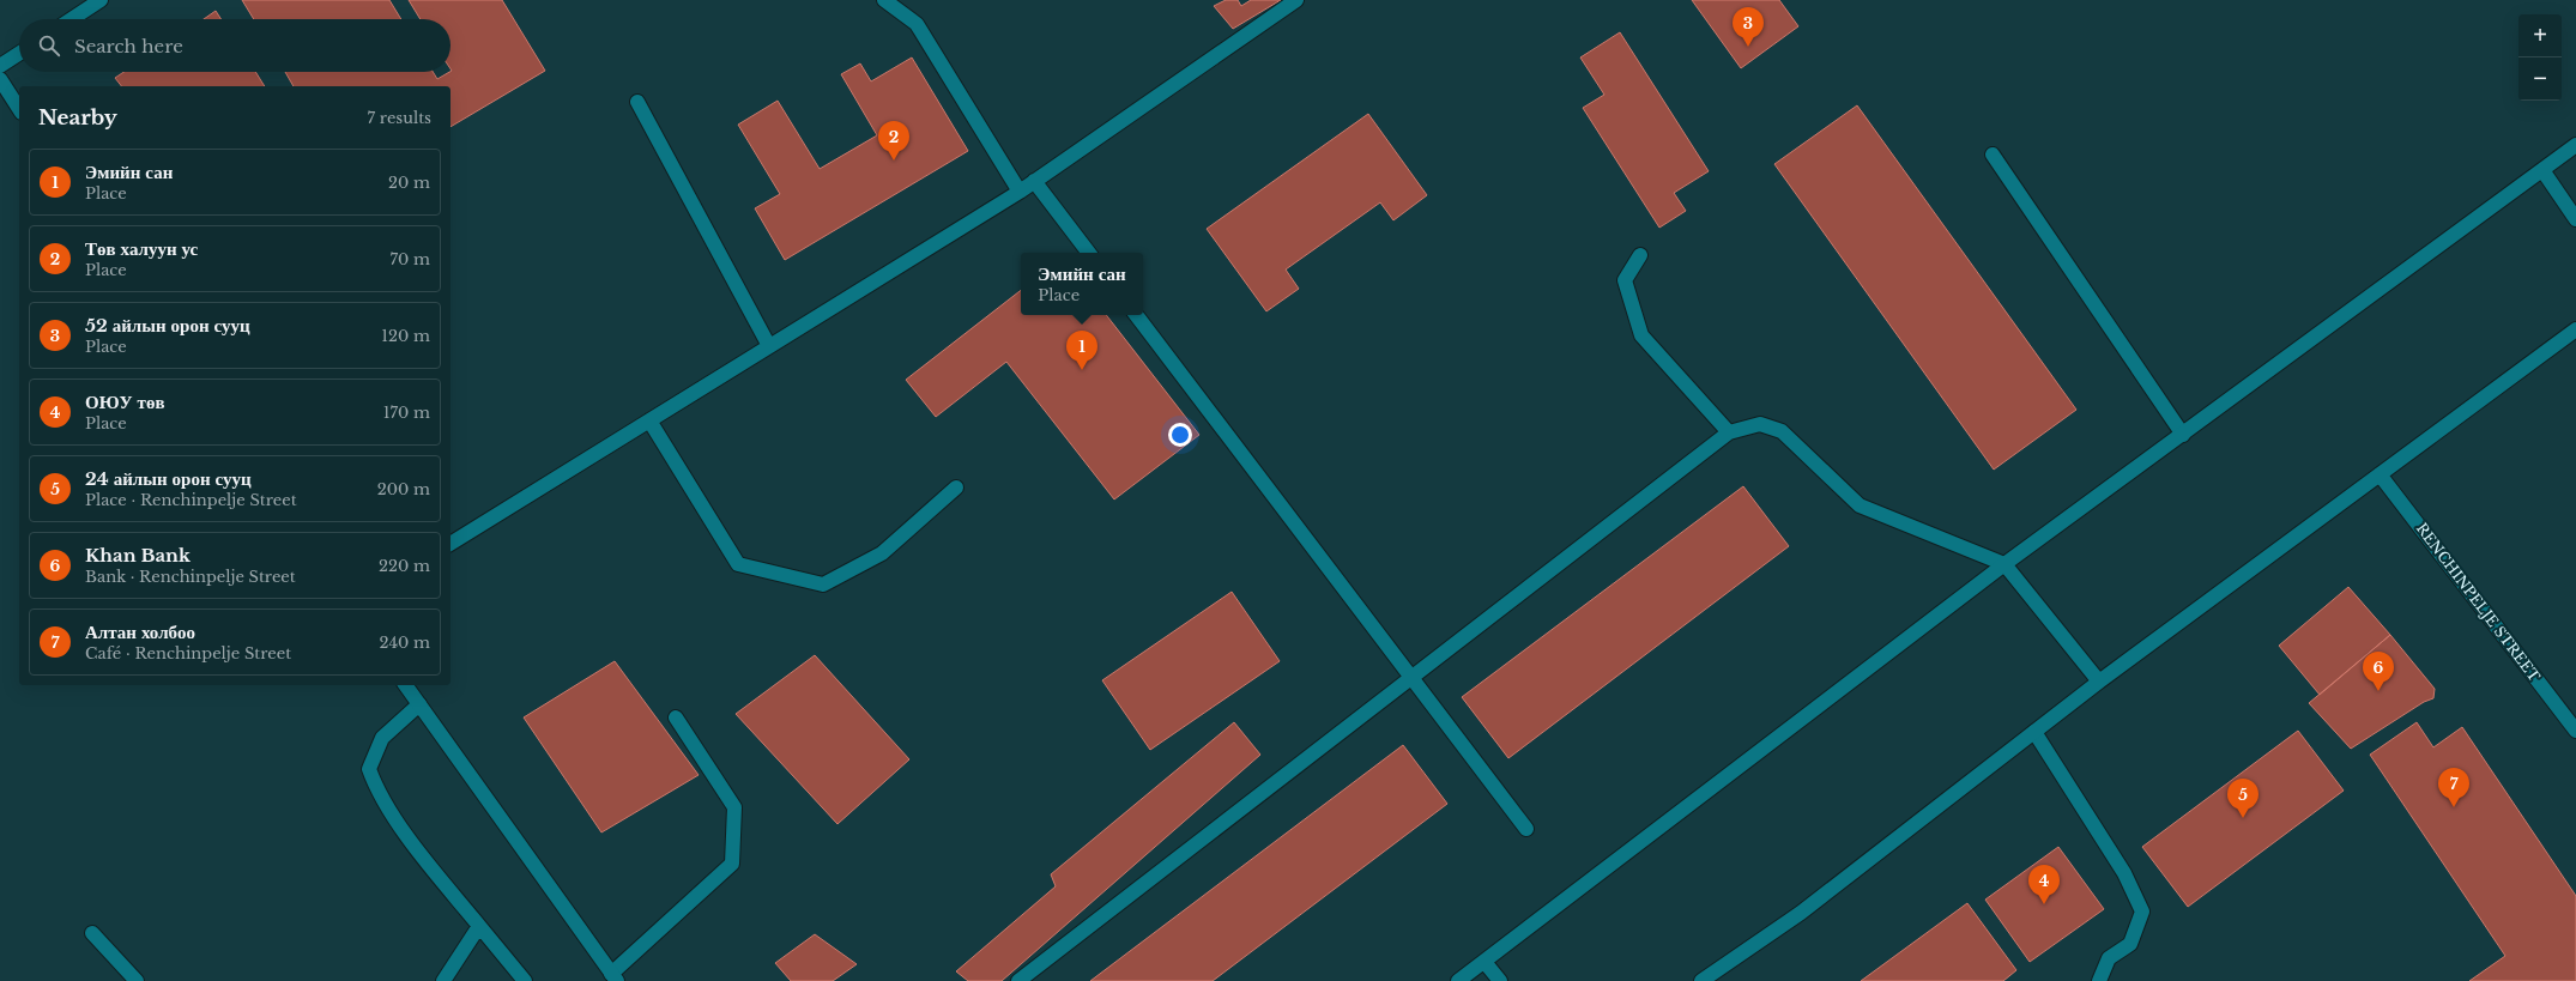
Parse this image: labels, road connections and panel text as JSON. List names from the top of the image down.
{
  "streets": {
    "main road": ["RENCHINPELJE STREET"]
  },
  "page": {
    "pins": [
      "3",
      "2",
      "1",
      "6",
      "7",
      "5",
      "4"
    ],
    "map_buttons": ["+", "−"],
    "search": "Search here",
    "heading": ["Nearby", "7 results"],
    "list": [
      {
        "mark": "1",
        "name": "Эмийн сан",
        "note": "Place",
        "value": "20 m"
      },
      {
        "mark": "2",
        "name": "Төв халуун ус",
        "note": "Place",
        "value": "70 m"
      },
      {
        "mark": "3",
        "name": "52 айлын орон сууц",
        "note": "Place",
        "value": "120 m"
      },
      {
        "mark": "4",
        "name": "ОЮУ төв",
        "note": "Place",
        "value": "170 m"
      },
      {
        "mark": "5",
        "name": "24 айлын орон сууц",
        "note": "Place · Renchinpelje Street",
        "value": "200 m"
      },
      {
        "mark": "6",
        "name": "Khan Bank",
        "note": "Bank · Renchinpelje Street",
        "value": "220 m"
      },
      {
        "mark": "7",
        "name": "Алтан холбоо",
        "note": "Café · Renchinpelje Street",
        "value": "240 m"
      }
    ],
    "popup": ["Эмийн сан", "Place"]
  }
}
